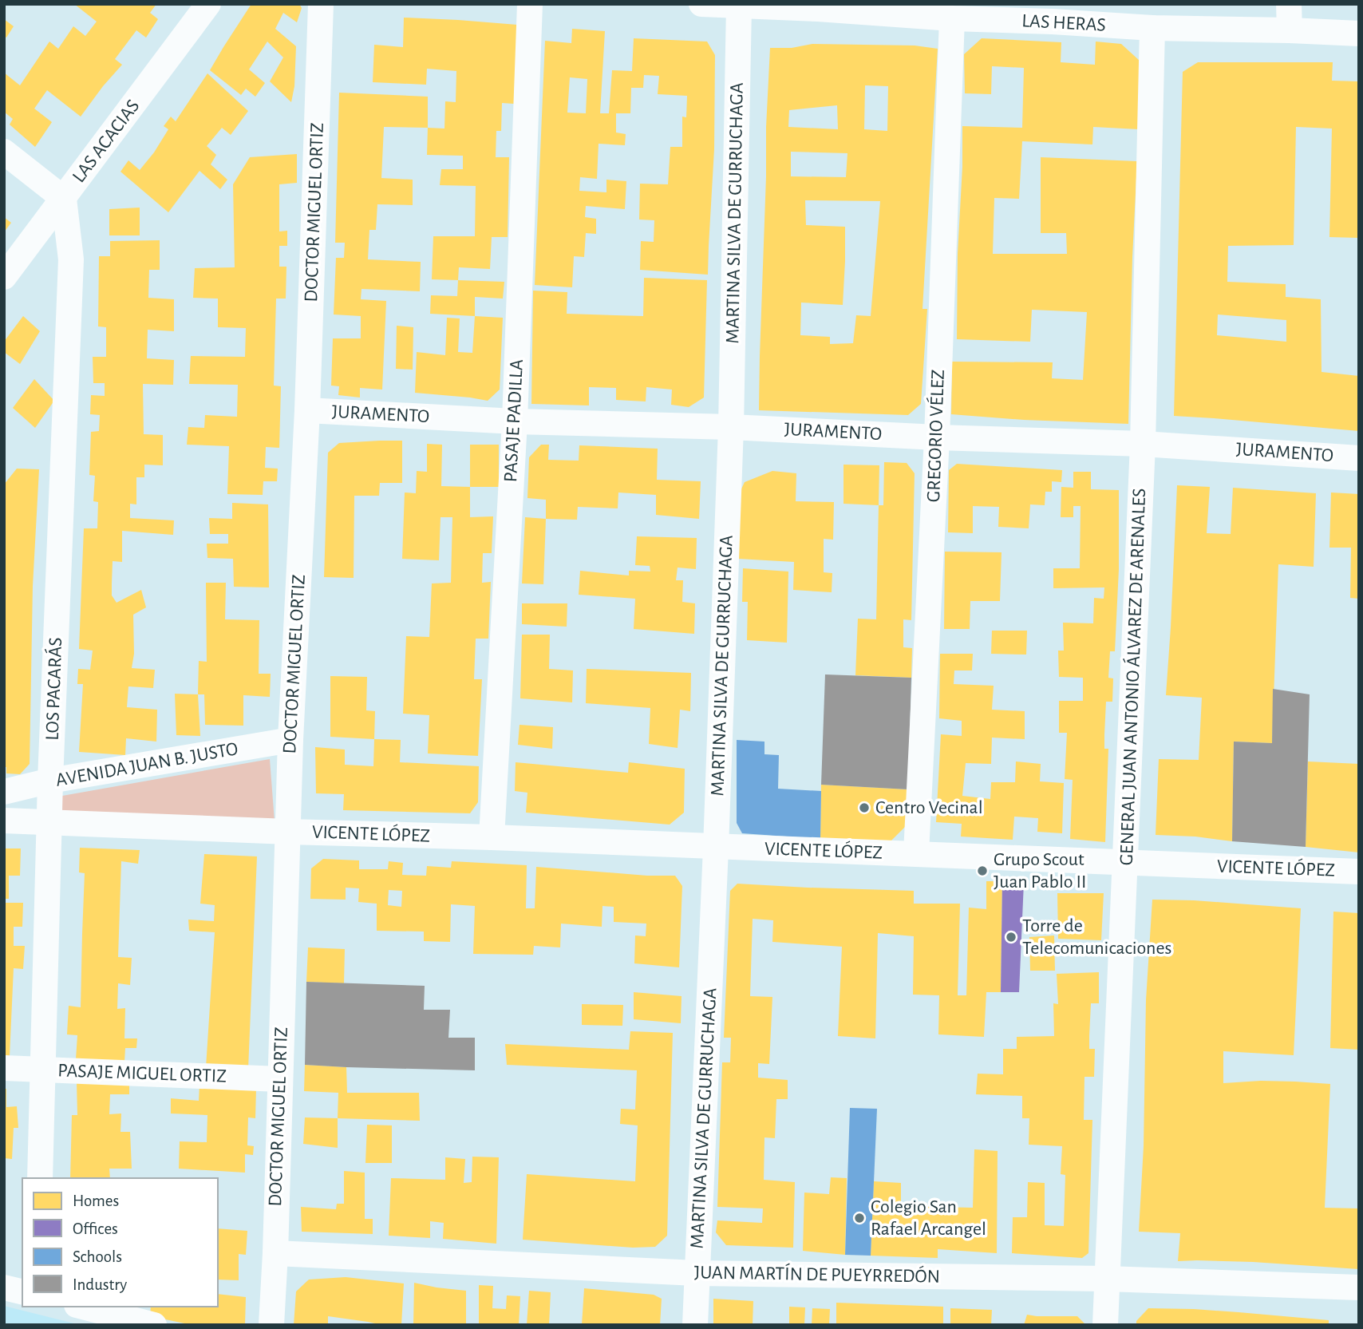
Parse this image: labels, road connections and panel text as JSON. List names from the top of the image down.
{
  "streets": {
    "street": [
      "LAS HERAS",
      "LAS ACACIAS",
      "DOCTOR MIGUEL ORTIZ",
      "MARTINA SILVA DE GURRUCHAGA",
      "JURAMENTO",
      "PASAJE PADILLA",
      "GREGORIO VÉLEZ",
      "GENERAL JUAN ANTONIO ÁLVAREZ DE ARENALES",
      "LOS PACARÁS",
      "AVENIDA JUAN B. JUSTO",
      "VICENTE LÓPEZ",
      "PASAJE MIGUEL ORTIZ",
      "JUAN MARTÍN DE PUEYRREDÓN"
    ]
  },
  "crossings": [
    ["LAS HERAS", "MARTINA SILVA DE GURRUCHAGA"],
    ["LAS HERAS", "GREGORIO VÉLEZ"],
    ["LAS HERAS", "GENERAL JUAN ANTONIO ÁLVAREZ DE ARENALES"],
    ["LAS ACACIAS", "LOS PACARÁS"],
    ["DOCTOR MIGUEL ORTIZ", "JURAMENTO"],
    ["DOCTOR MIGUEL ORTIZ", "AVENIDA JUAN B. JUSTO"],
    ["DOCTOR MIGUEL ORTIZ", "VICENTE LÓPEZ"],
    ["DOCTOR MIGUEL ORTIZ", "PASAJE MIGUEL ORTIZ"],
    ["DOCTOR MIGUEL ORTIZ", "JUAN MARTÍN DE PUEYRREDÓN"],
    ["MARTINA SILVA DE GURRUCHAGA", "JURAMENTO"],
    ["MARTINA SILVA DE GURRUCHAGA", "VICENTE LÓPEZ"],
    ["MARTINA SILVA DE GURRUCHAGA", "JUAN MARTÍN DE PUEYRREDÓN"],
    ["JURAMENTO", "PASAJE PADILLA"],
    ["JURAMENTO", "GREGORIO VÉLEZ"],
    ["JURAMENTO", "GENERAL JUAN ANTONIO ÁLVAREZ DE ARENALES"],
    ["PASAJE PADILLA", "VICENTE LÓPEZ"],
    ["GREGORIO VÉLEZ", "VICENTE LÓPEZ"],
    ["GENERAL JUAN ANTONIO ÁLVAREZ DE ARENALES", "VICENTE LÓPEZ"],
    ["GENERAL JUAN ANTONIO ÁLVAREZ DE ARENALES", "JUAN MARTÍN DE PUEYRREDÓN"],
    ["LOS PACARÁS", "AVENIDA JUAN B. JUSTO"],
    ["LOS PACARÁS", "PASAJE MIGUEL ORTIZ"]
  ],
  "places": [
    "Centro Vecinal",
    "Grupo Scout Juan Pablo II",
    "Torre de Telecomunicaciones",
    "Colegio San Rafael Arcangel"
  ],
  "legend": [
    "Homes",
    "Offices",
    "Schools",
    "Industry"
  ]
}
